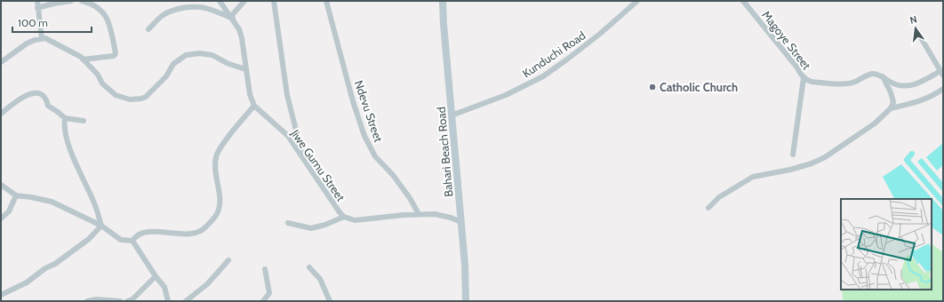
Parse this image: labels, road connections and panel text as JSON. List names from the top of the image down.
{
  "streets": {
    "street": [
      "Magoye Street",
      "Kunduchi Road",
      "Ndevu Street",
      "Bahari Beach Road",
      "Jiwe Gumu Street"
    ]
  },
  "crossings": [
    ["Kunduchi Road", "Bahari Beach Road"],
    ["Ndevu Street", "Jiwe Gumu Street"],
    ["Bahari Beach Road", "Jiwe Gumu Street"]
  ],
  "places": ["Catholic Church"],
  "scale_bar": "100 m",
  "north": "top"
}
